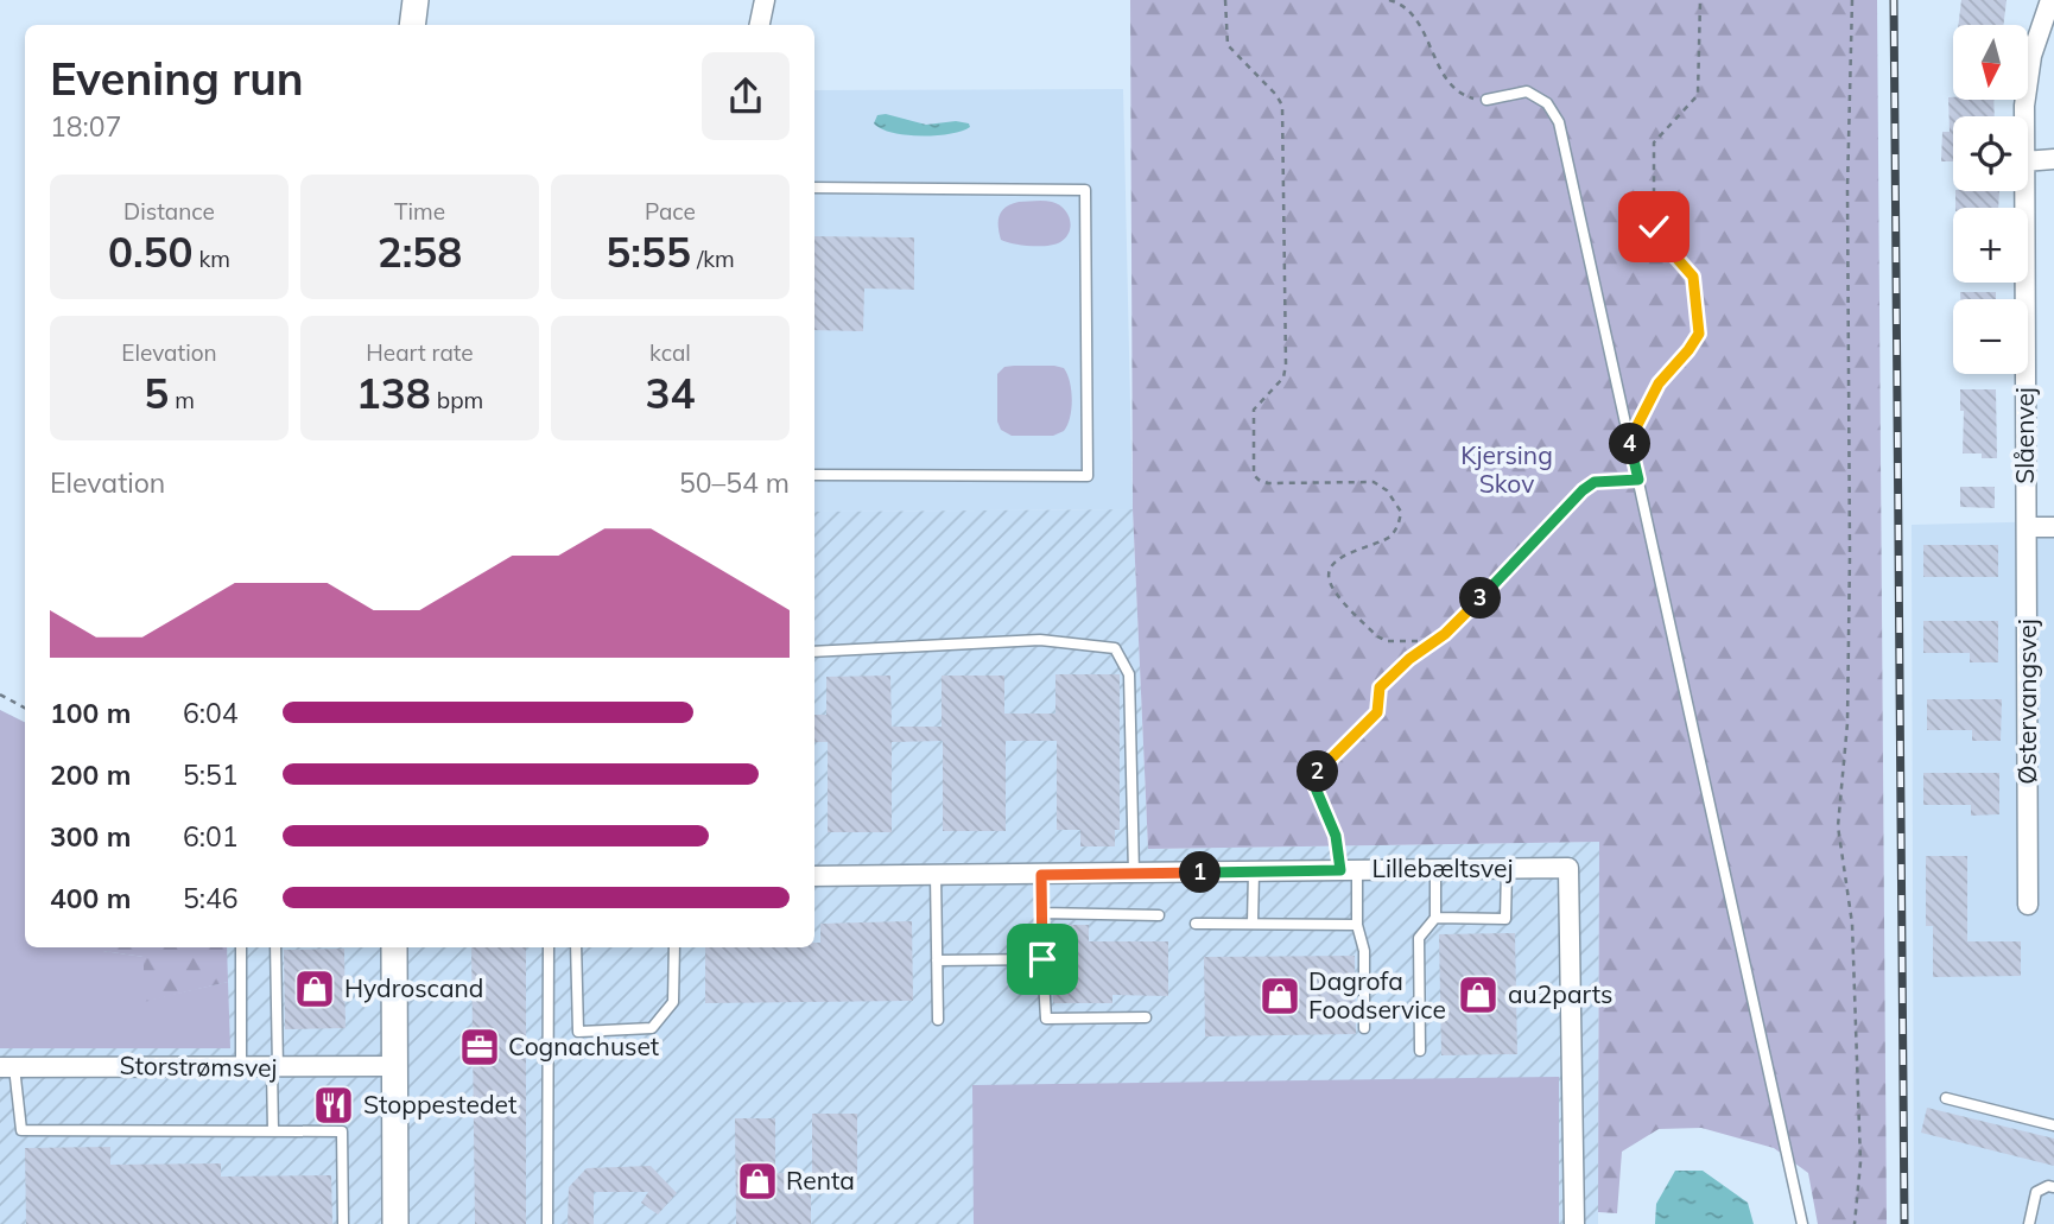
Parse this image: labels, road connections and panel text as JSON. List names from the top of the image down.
{
  "streets": {
    "street": [
      "Slåenvej",
      "Østervangsvej",
      "Lillebæltsvej",
      "Storstrømsvej"
    ]
  },
  "crossings": [
    ["Slåenvej", "Østervangsvej"]
  ],
  "parks": ["Kjersing Skov"],
  "places": {
    "shop": [
      "Hydroscand",
      "au2parts",
      "Dagrofa Foodservice",
      "Renta"
    ],
    "office": ["Cognachuset"],
    "restaurant": ["Stoppestedet"]
  },
  "north": "bottom",
  "page": {
    "map_buttons": ["+", "−"],
    "heading": ["Evening run", "18:07"],
    "stats": [
      ["Distance", "0.50 km"],
      ["Time", "2:58"],
      ["Pace", "5:55 /km"],
      ["Elevation", "5 m"],
      ["Heart rate", "138 bpm"],
      ["kcal", "34"]
    ],
    "pins": [
      "4",
      "3",
      "2",
      "1"
    ],
    "chart": ["Elevation", "50–54 m"],
    "list": [
      {
        "name": "100 m",
        "note": "6:04"
      },
      {
        "name": "200 m",
        "note": "5:51"
      },
      {
        "name": "300 m",
        "note": "6:01"
      },
      {
        "name": "400 m",
        "note": "5:46"
      }
    ]
  }
}
